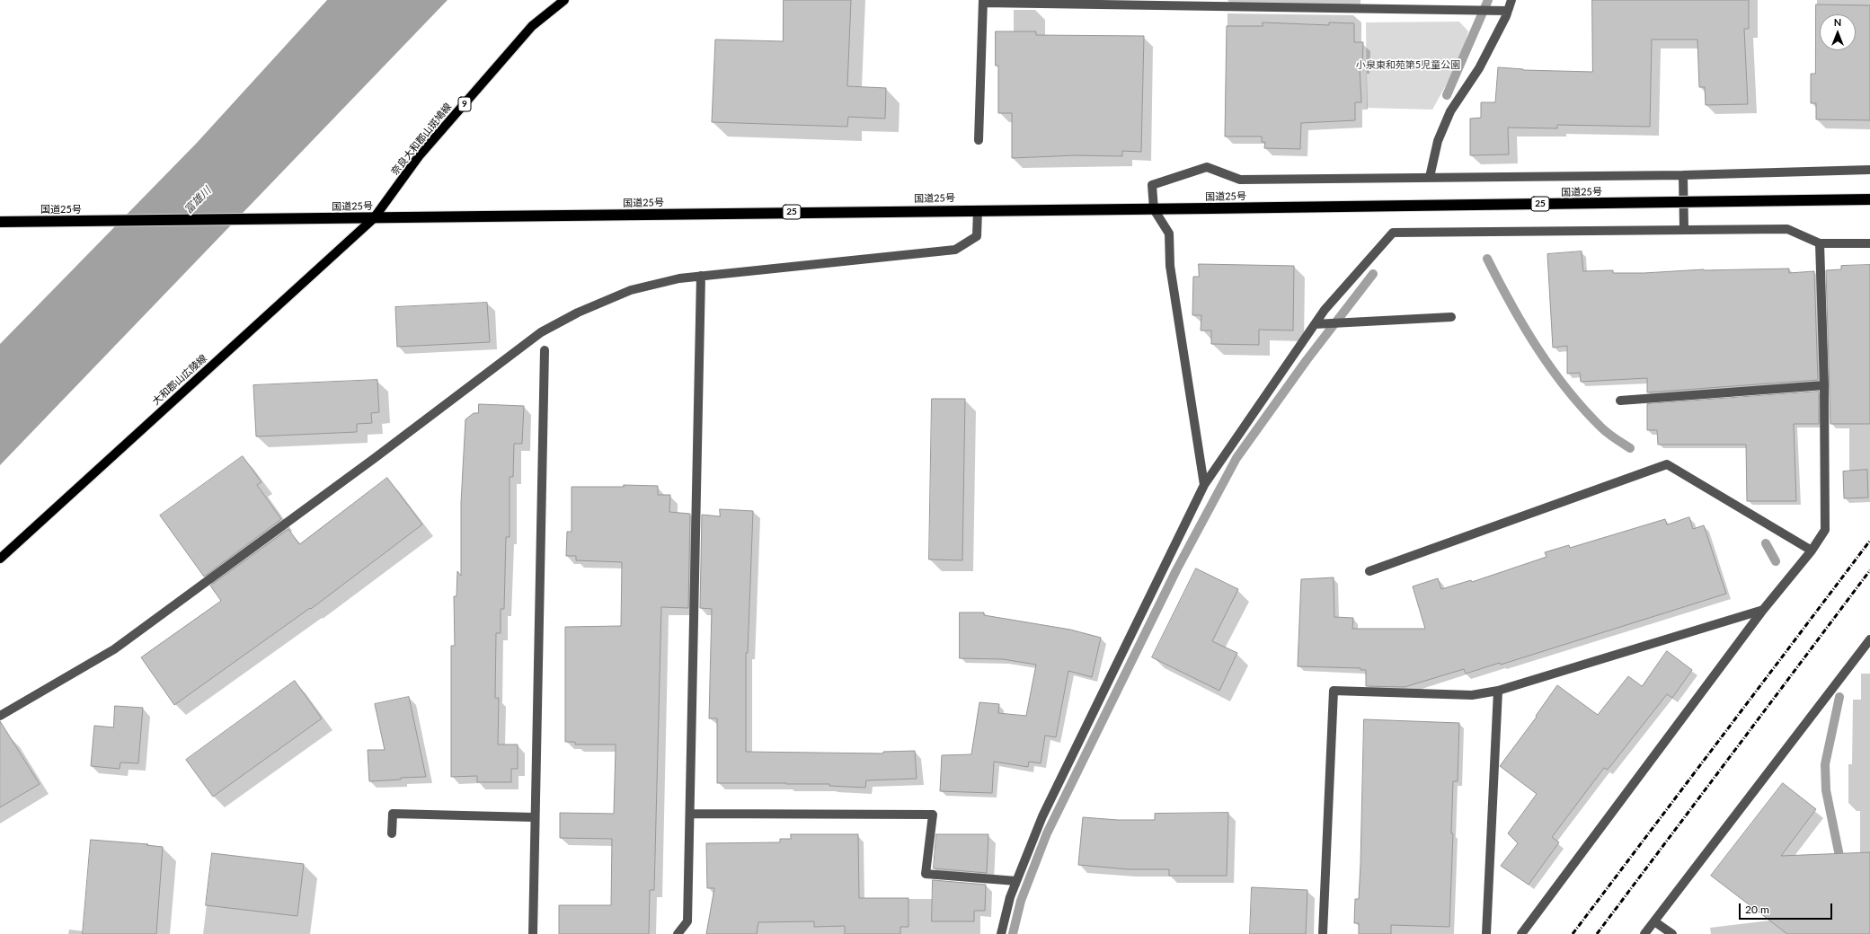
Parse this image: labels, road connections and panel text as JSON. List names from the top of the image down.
{
  "streets": {
    "highway": ["国道25号", "25"],
    "main road": ["9", "奈良大和郡山斑鳩線", "大和郡山広陵線"]
  },
  "crossings": [
    ["奈良大和郡山斑鳩線", "国道25号"],
    ["奈良大和郡山斑鳩線", "大和郡山広陵線"],
    ["国道25号", "大和郡山広陵線"]
  ],
  "water": ["富雄川"],
  "parks": ["小泉東和苑第5児童公園"],
  "scale_bar": "20 m",
  "north": "top"
}
